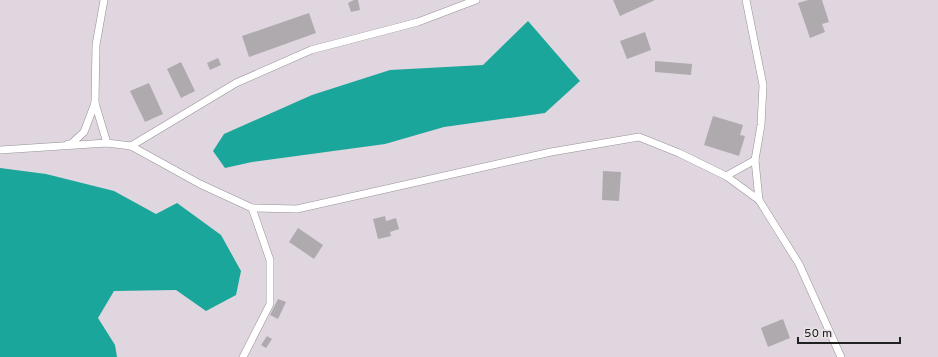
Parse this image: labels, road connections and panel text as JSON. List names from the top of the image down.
{
  "scale_bar": "50 m"
}
